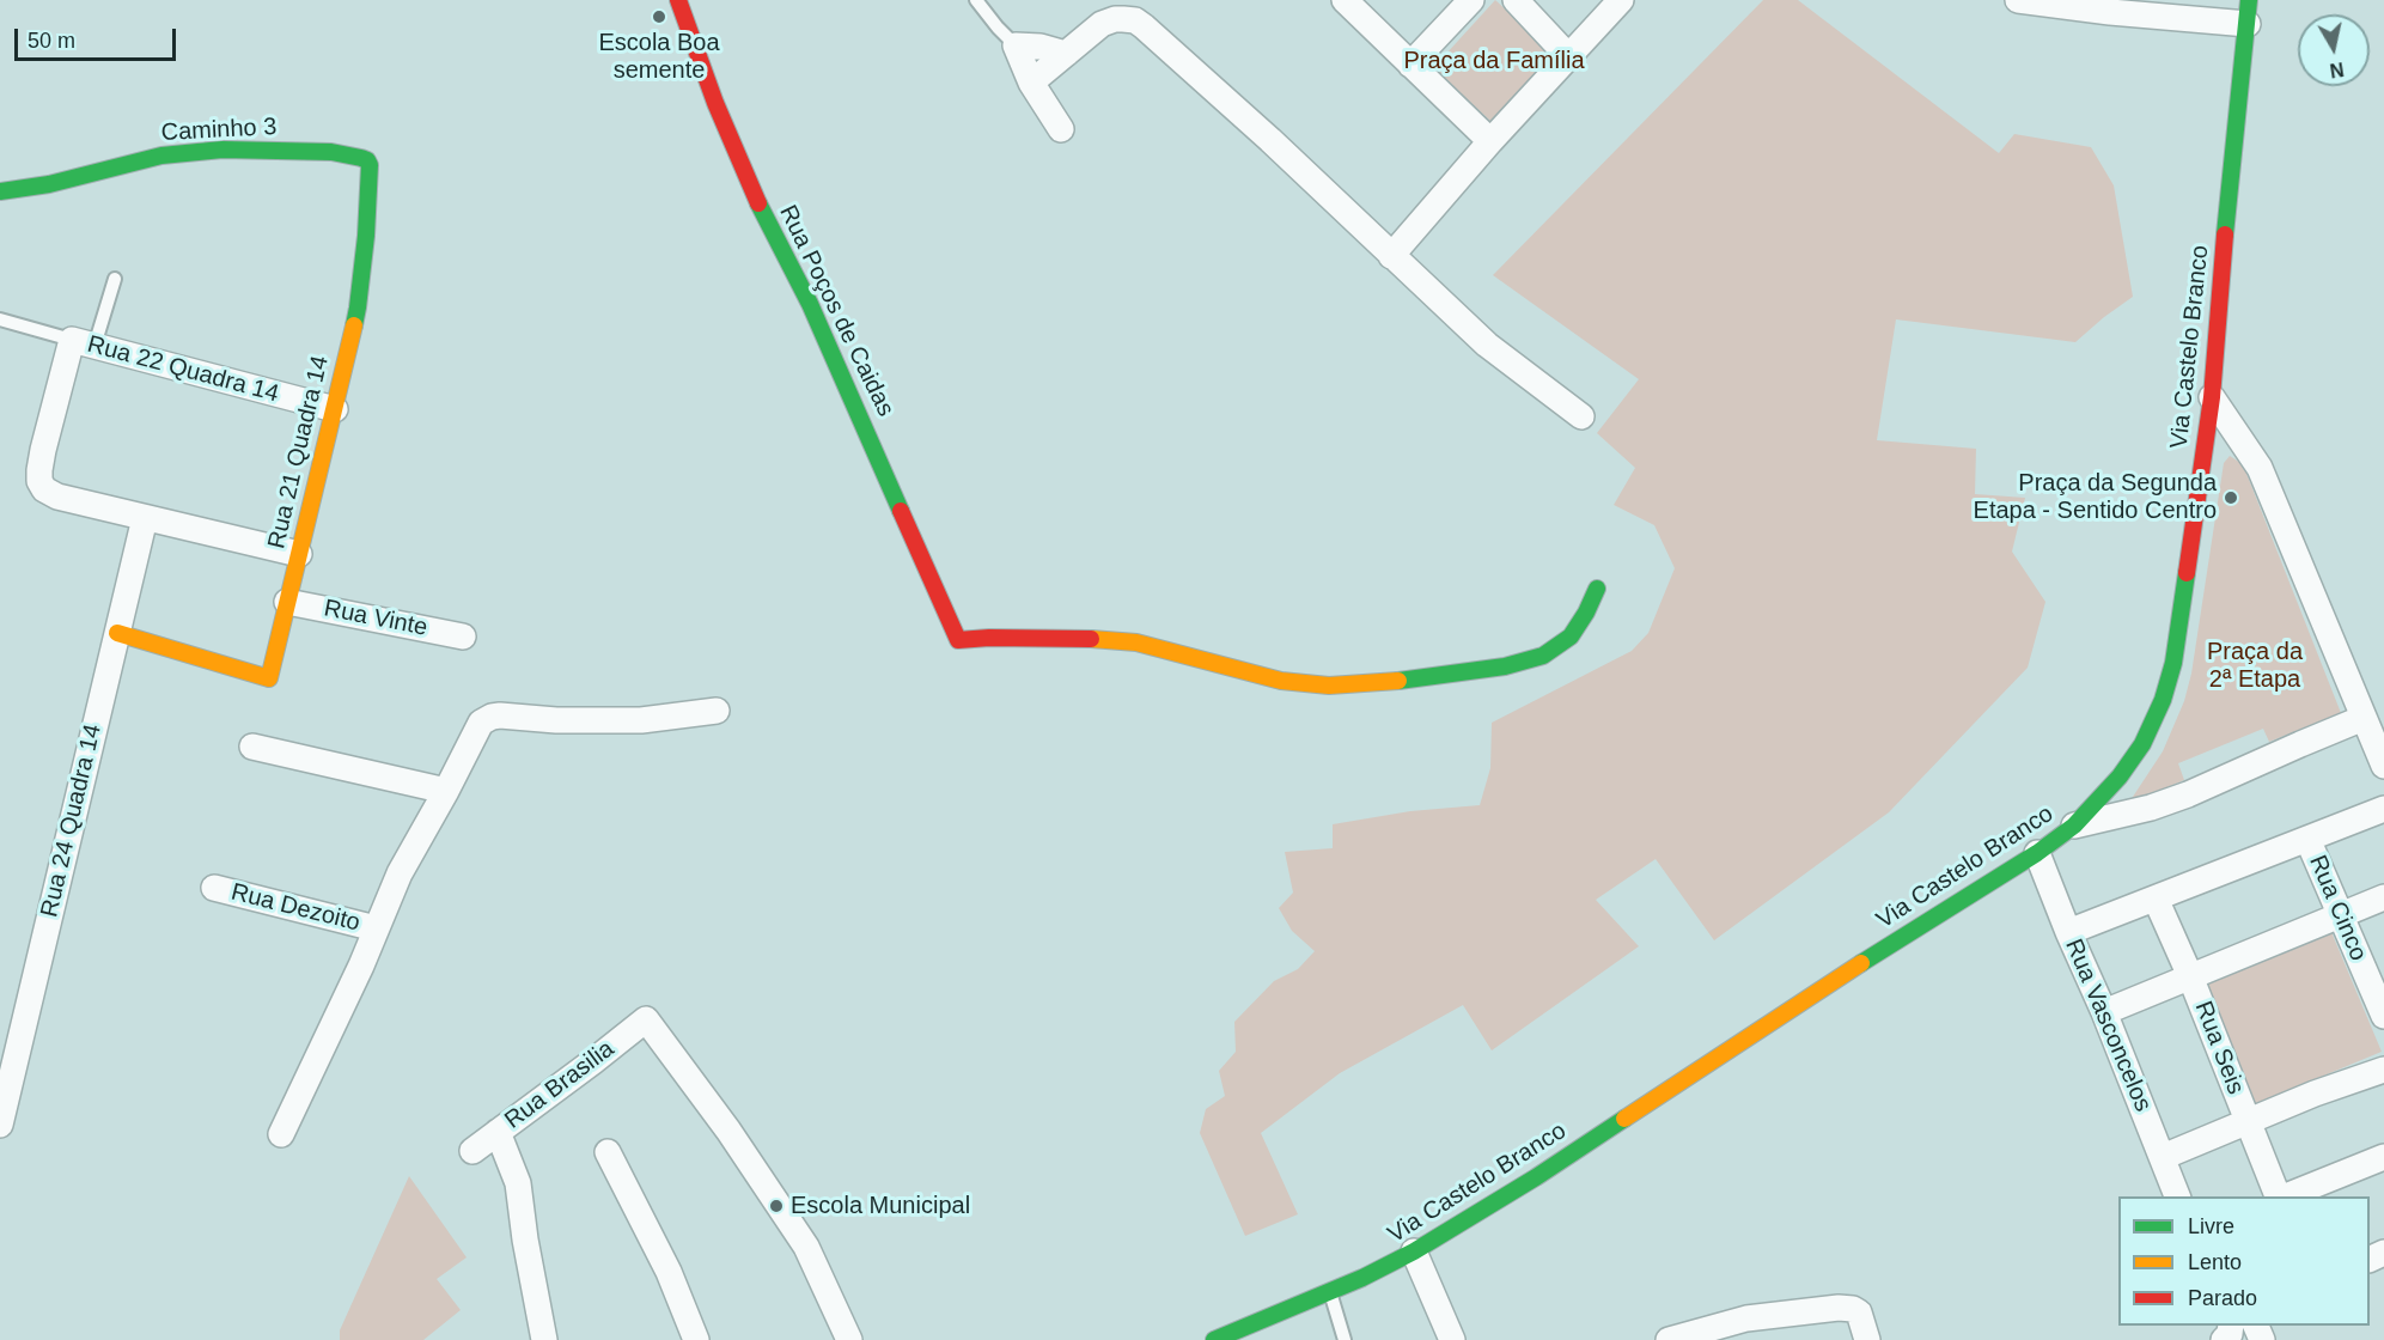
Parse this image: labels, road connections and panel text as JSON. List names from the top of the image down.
{
  "streets": {
    "street": [
      "Caminho 3",
      "Rua Poços de Caidas",
      "Via Castelo Branco",
      "Rua 22 Quadra 14",
      "Rua 21 Quadra 14",
      "Rua Vinte",
      "Rua 24 Quadra 14",
      "Rua Dezoito",
      "Rua Cinco",
      "Rua Vasconcelos",
      "Rua Seis",
      "Rua Brasilia"
    ]
  },
  "crossings": [
    ["Caminho 3", "Rua 21 Quadra 14"],
    ["Via Castelo Branco", "Rua Vasconcelos"],
    ["Rua 22 Quadra 14", "Rua 21 Quadra 14"],
    ["Rua 21 Quadra 14", "Rua Vinte"],
    ["Rua 21 Quadra 14", "Rua 24 Quadra 14"]
  ],
  "parks": ["Praça da Família", "Praça da 2ª Etapa"],
  "places": ["Escola Boa semente", "Praça da Segunda Etapa - Sentido Centro", "Escola Municipal"],
  "legend": ["Livre", "Lento", "Parado"],
  "scale_bar": "50 m",
  "north": "bottom"
}
